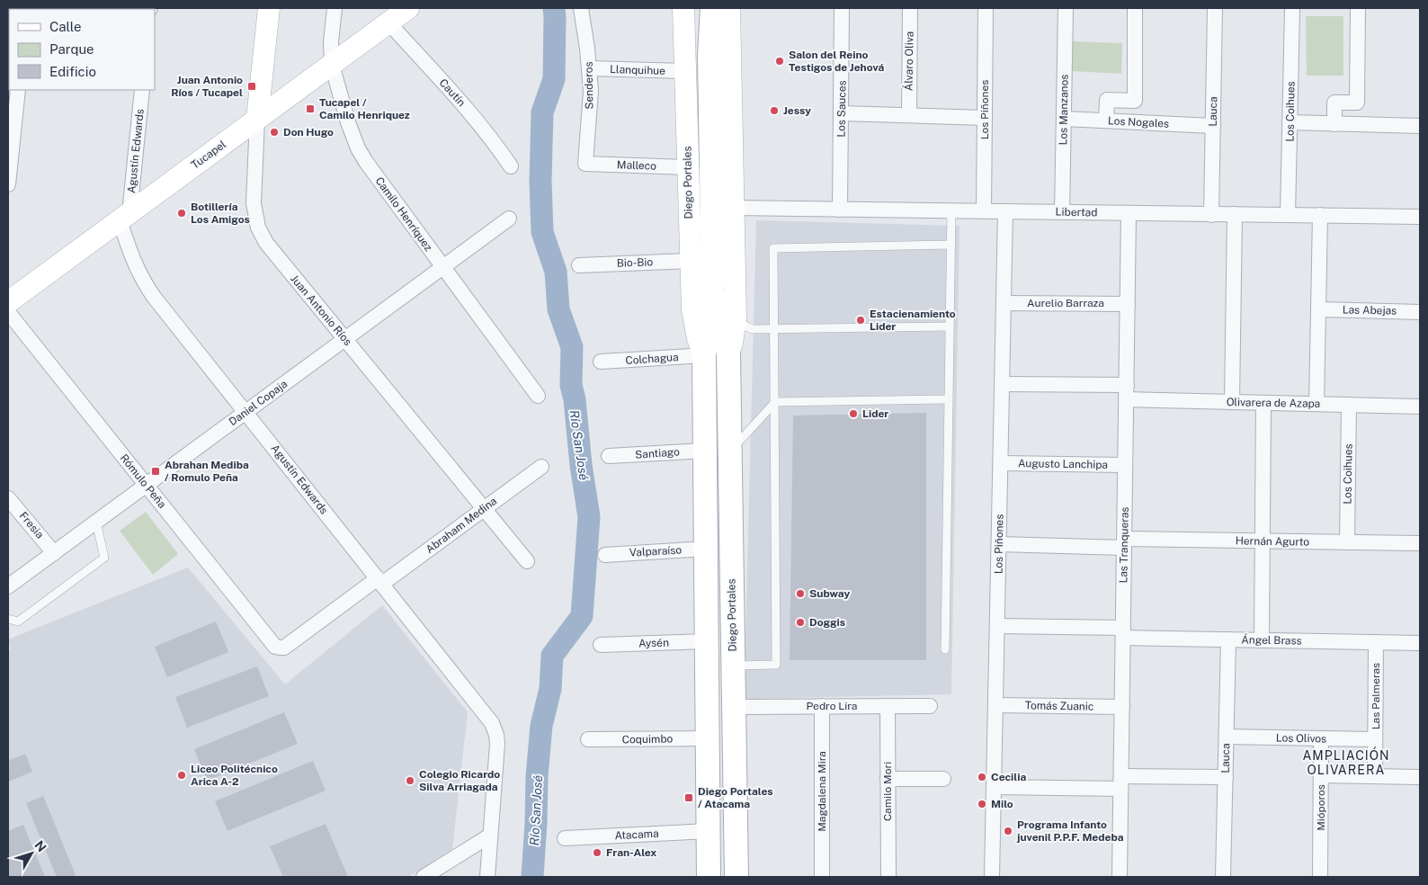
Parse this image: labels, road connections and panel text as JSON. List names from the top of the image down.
{
  "streets": {
    "main road": ["Diego Portales"],
    "street": [
      "Álvaro Oliva",
      "Llanquihue",
      "Senderos",
      "Cautín",
      "Los Sauces",
      "Los Piñones",
      "Los Manzanos",
      "Lauca",
      "Los Coihues",
      "Los Nogales",
      "Agustín Edwards",
      "Tucapel",
      "Malleco",
      "Libertad",
      "Camilo Henríquez",
      "Bio-Bio",
      "Aurelio Barraza",
      "Juan Antonio Ríos",
      "Las Abejas",
      "Colchagua",
      "Daniel Copaja",
      "Olivarera de Azapa",
      "Santiago",
      "Augusto Lanchipa",
      "Rómulo Peña",
      "Fresia",
      "Abraham Medina",
      "Hernán Agurto",
      "Las Tranqueras",
      "Valparaíso",
      "Ángel Brass",
      "Aysén",
      "Las Palmeras",
      "Pedro Lira",
      "Tomás Zuanic",
      "Los Olivos",
      "Coquimbo",
      "Magdalena Mira",
      "Camilo Mori",
      "Mióporos",
      "Atacama"
    ]
  },
  "crossings": [
    ["Llanquihue", "Senderos"],
    ["Llanquihue", "Diego Portales"],
    ["Senderos", "Malleco"],
    ["Cautín", "Tucapel"],
    ["Los Sauces", "Libertad"],
    ["Los Piñones", "Libertad"],
    ["Los Piñones", "Aurelio Barraza"],
    ["Los Piñones", "Augusto Lanchipa"],
    ["Los Piñones", "Hernán Agurto"],
    ["Los Piñones", "Ángel Brass"],
    ["Los Piñones", "Tomás Zuanic"],
    ["Los Manzanos", "Los Nogales"],
    ["Los Manzanos", "Libertad"],
    ["Lauca", "Los Nogales"],
    ["Lauca", "Libertad"],
    ["Lauca", "Ángel Brass"],
    ["Lauca", "Los Olivos"],
    ["Los Coihues", "Libertad"],
    ["Los Coihues", "Olivarera de Azapa"],
    ["Los Coihues", "Hernán Agurto"],
    ["Agustín Edwards", "Tucapel"],
    ["Agustín Edwards", "Daniel Copaja"],
    ["Agustín Edwards", "Abraham Medina"],
    ["Tucapel", "Camilo Henríquez"],
    ["Tucapel", "Juan Antonio Ríos"],
    ["Malleco", "Diego Portales"],
    ["Diego Portales", "Libertad"],
    ["Diego Portales", "Bio-Bio"],
    ["Diego Portales", "Colchagua"],
    ["Diego Portales", "Santiago"],
    ["Diego Portales", "Valparaíso"],
    ["Diego Portales", "Aysén"],
    ["Diego Portales", "Pedro Lira"],
    ["Diego Portales", "Coquimbo"],
    ["Diego Portales", "Atacama"],
    ["Libertad", "Las Tranqueras"],
    ["Camilo Henríquez", "Daniel Copaja"],
    ["Aurelio Barraza", "Las Tranqueras"],
    ["Juan Antonio Ríos", "Daniel Copaja"],
    ["Juan Antonio Ríos", "Abraham Medina"],
    ["Daniel Copaja", "Rómulo Peña"],
    ["Daniel Copaja", "Fresia"],
    ["Olivarera de Azapa", "Las Tranqueras"],
    ["Augusto Lanchipa", "Las Tranqueras"],
    ["Rómulo Peña", "Abraham Medina"],
    ["Hernán Agurto", "Las Tranqueras"],
    ["Las Tranqueras", "Ángel Brass"],
    ["Las Tranqueras", "Tomás Zuanic"],
    ["Ángel Brass", "Las Palmeras"],
    ["Las Palmeras", "Los Olivos"],
    ["Pedro Lira", "Magdalena Mira"],
    ["Pedro Lira", "Camilo Mori"],
    ["Los Olivos", "Mióporos"]
  ],
  "districts": ["AMPLIACIÓN OLIVARERA"],
  "water": ["Río San José"],
  "places": {
    "other": [
      "Salon del Reino Testigos de Jehová",
      "Jessy",
      "Don Hugo",
      "Botillería Los Amigos",
      "Estacienamiento Lider",
      "Lider",
      "Subway",
      "Doggis",
      "Liceo Politécnico Arica A-2",
      "Cecilia",
      "Colegio Ricardo Silva Arriagada",
      "Milo",
      "Programa Infanto juvenil P.P.F. Medeba",
      "Fran-Alex"
    ],
    "transit": [
      "Juan Antonio Ríos / Tucapel",
      "Tucapel / Camilo Henriquez",
      "Abrahan Mediba / Romulo Peña",
      "Diego Portales / Atacama"
    ]
  },
  "legend": ["Calle", "Parque", "Edificio"],
  "north": "top right"
}
